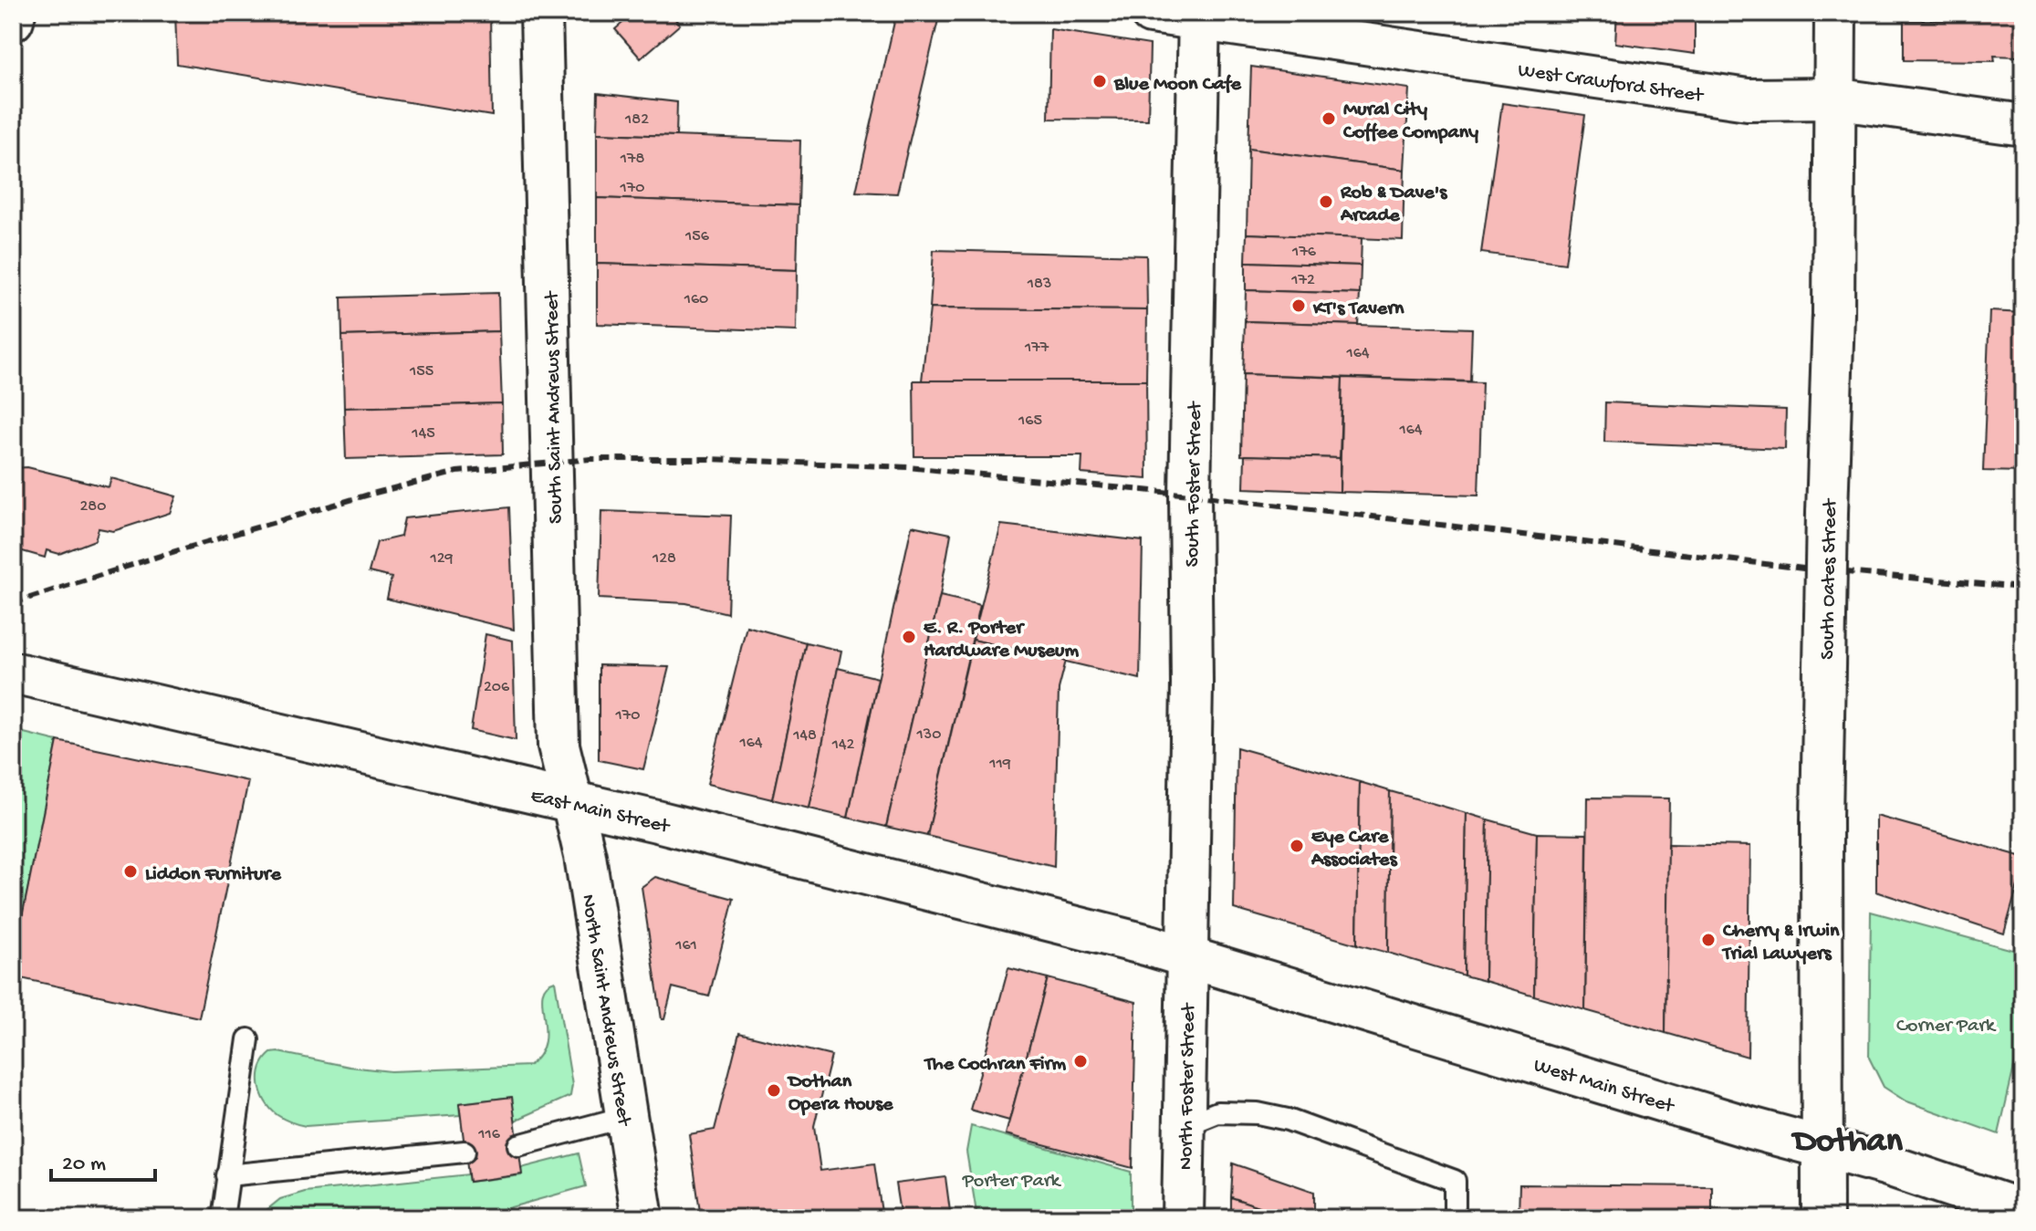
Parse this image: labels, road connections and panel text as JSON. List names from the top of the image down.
{
  "streets": {
    "street": [
      "West Crawford Street",
      "South Saint Andrews Street",
      "South Foster Street",
      "South Oates Street",
      "East Main Street",
      "North Saint Andrews Street",
      "West Main Street",
      "North Foster Street"
    ]
  },
  "crossings": [
    ["West Crawford Street", "South Foster Street"],
    ["West Crawford Street", "South Oates Street"],
    ["South Saint Andrews Street", "East Main Street"],
    ["South Saint Andrews Street", "North Saint Andrews Street"],
    ["South Foster Street", "East Main Street"],
    ["South Foster Street", "West Main Street"],
    ["South Foster Street", "North Foster Street"],
    ["South Oates Street", "West Main Street"],
    ["East Main Street", "North Saint Andrews Street"],
    ["East Main Street", "West Main Street"],
    ["East Main Street", "North Foster Street"],
    ["West Main Street", "North Foster Street"]
  ],
  "districts": ["Dothan"],
  "parks": ["Corner Park", "Porter Park"],
  "places": [
    "Blue Moon Cafe",
    "Mural City Coffee Company",
    "Rob & Dave's Arcade",
    "KT's Tavern",
    "E. R. Porter Hardware Museum",
    "Eye Care Associates",
    "Liddon Furniture",
    "Cherry & Irwin Trial Lawyers",
    "The Cochran Firm",
    "Dothan Opera House"
  ],
  "house_numbers": [
    "182",
    "178",
    "170",
    "156",
    "176",
    "172",
    "183",
    "160",
    "177",
    "164",
    "155",
    "165",
    "164",
    "145",
    "280",
    "129",
    "128",
    "206",
    "170",
    "130",
    "148",
    "164",
    "142",
    "119",
    "161",
    "116"
  ],
  "scale_bar": "20 m"
}
